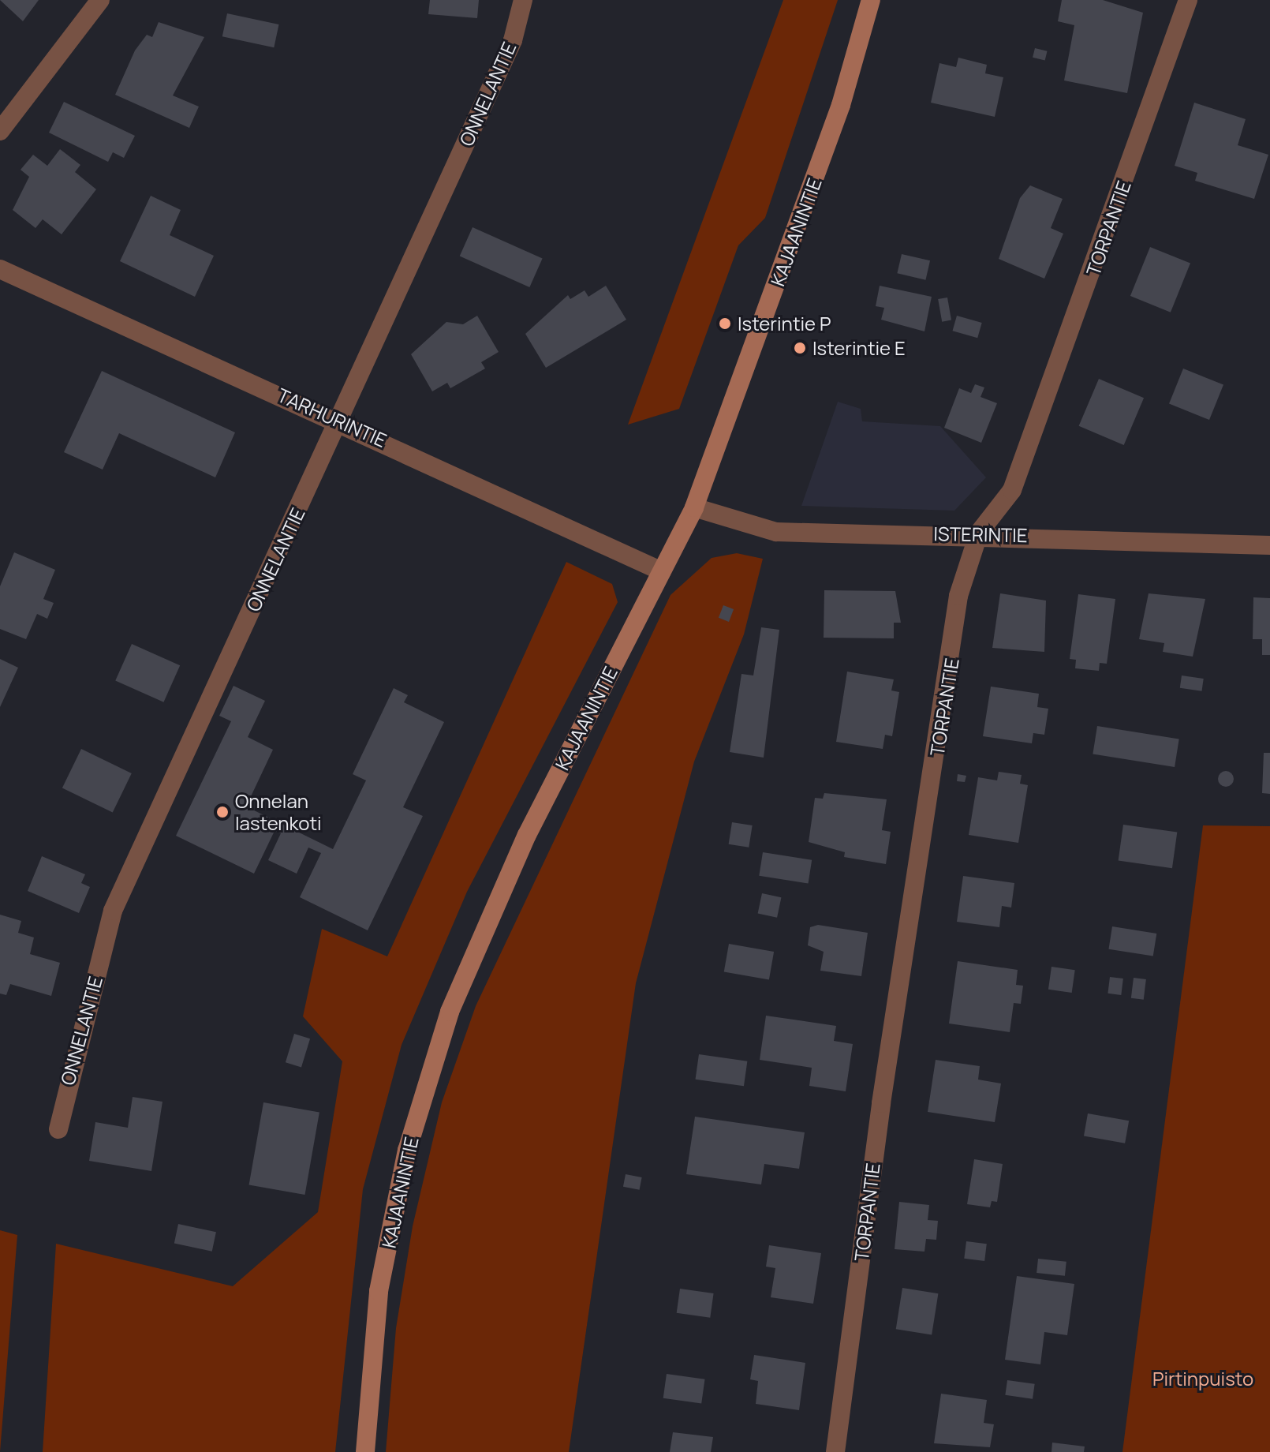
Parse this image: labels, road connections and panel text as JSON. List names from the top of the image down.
{
  "streets": {
    "main road": ["KAJAANINTIE"],
    "street": [
      "ONNELANTIE",
      "TORPANTIE",
      "TARHURINTIE",
      "ISTERINTIE"
    ]
  },
  "crossings": [
    ["ONNELANTIE", "TARHURINTIE"],
    ["TORPANTIE", "ISTERINTIE"],
    ["KAJAANINTIE", "TARHURINTIE"],
    ["KAJAANINTIE", "ISTERINTIE"]
  ],
  "parks": ["Pirtinpuisto"],
  "places": ["Isterintie P", "Isterintie E", "Onnelan lastenkoti"]
}
